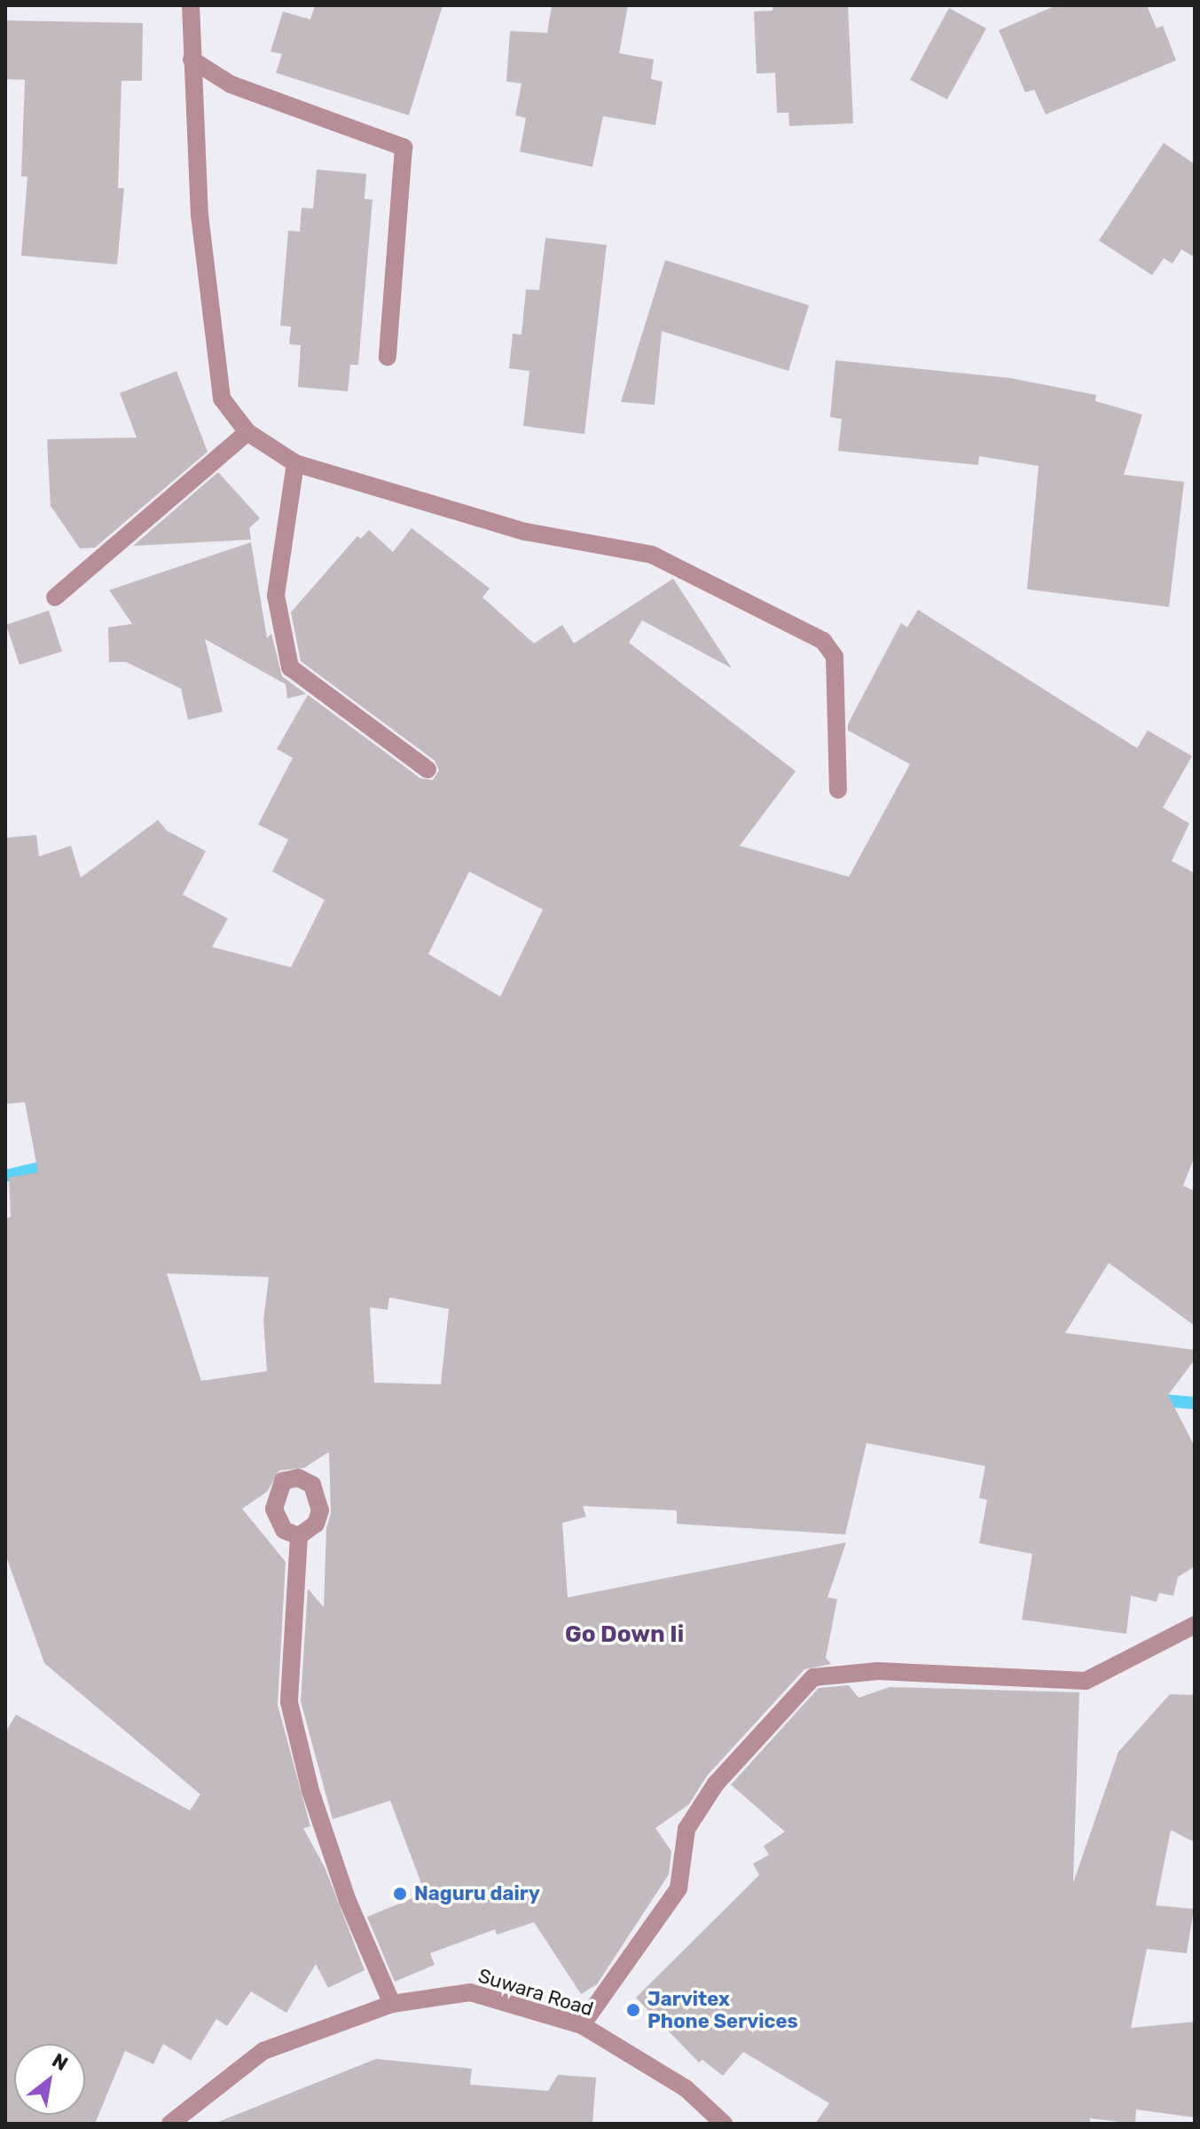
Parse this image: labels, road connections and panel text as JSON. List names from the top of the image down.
{
  "streets": {
    "street": ["Suwara Road"]
  },
  "districts": ["Go Down Ii"],
  "places": ["Naguru dairy", "Jarvitex Phone Services"],
  "north": "top right"
}
